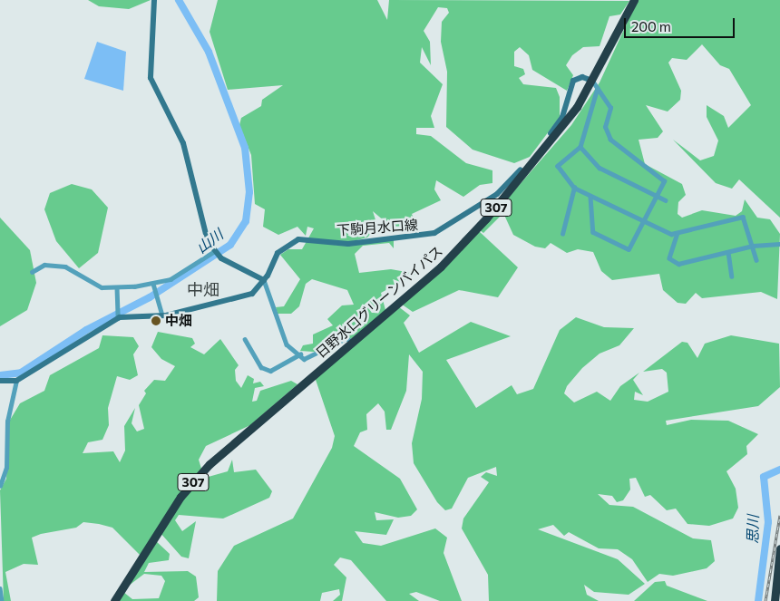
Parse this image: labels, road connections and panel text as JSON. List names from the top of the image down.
{
  "streets": {
    "highway": ["307", "日野水口グリーンバイパス"],
    "main road": ["下駒月水口線"]
  },
  "crossings": [
    ["下駒月水口線", "日野水口グリーンバイパス"]
  ],
  "districts": ["中畑"],
  "water": ["山川", "思川"],
  "places": ["中畑"],
  "scale_bar": "200 m"
}
